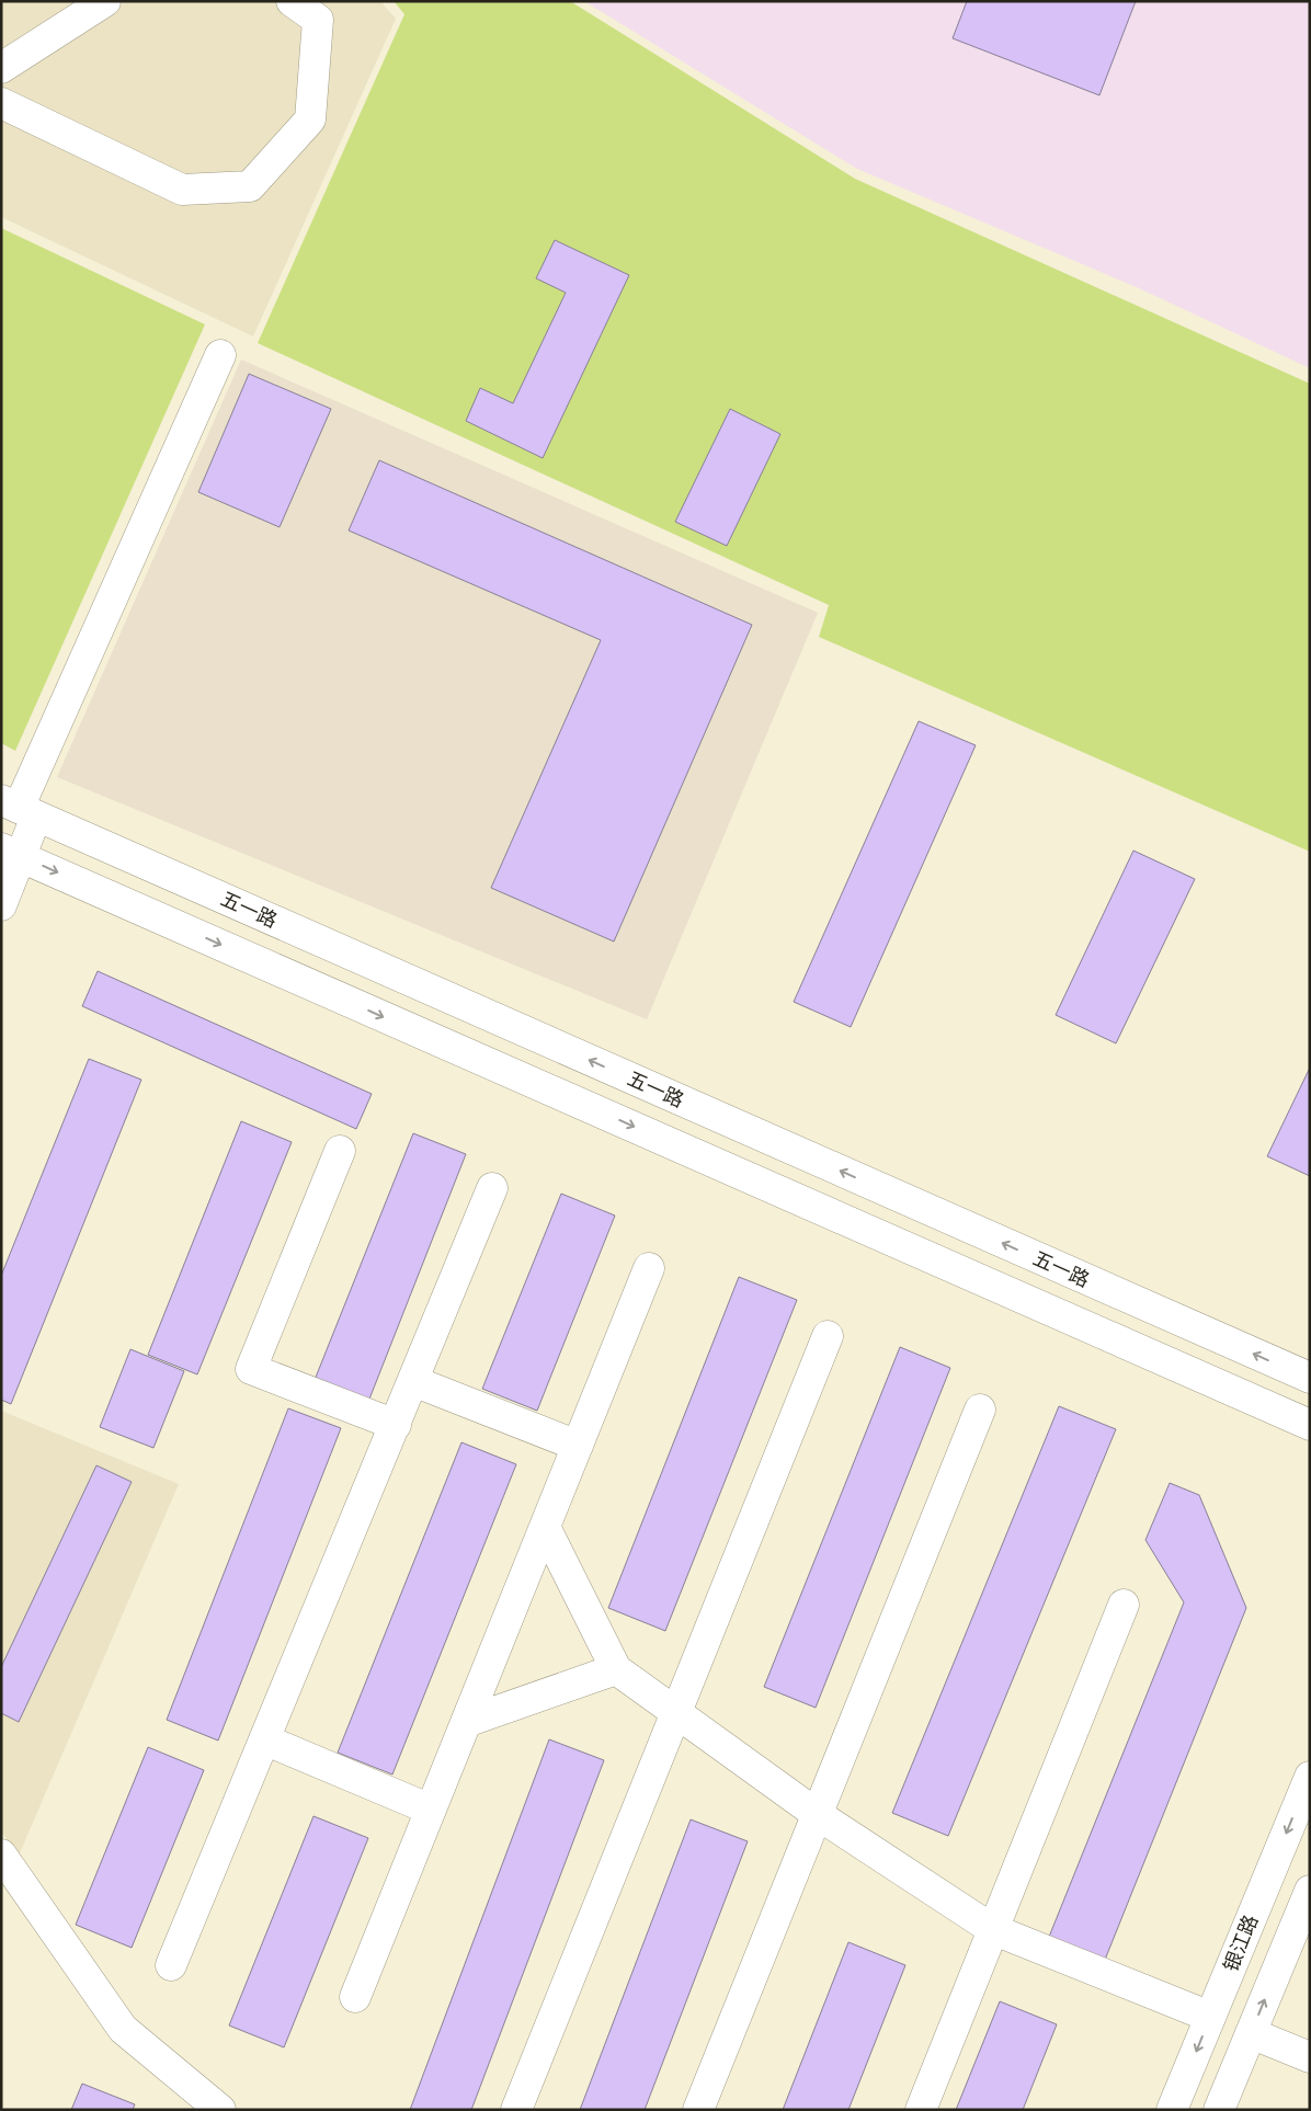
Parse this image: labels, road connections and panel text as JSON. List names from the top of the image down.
{
  "streets": {
    "street": ["五一路", "银江路"]
  }
}
